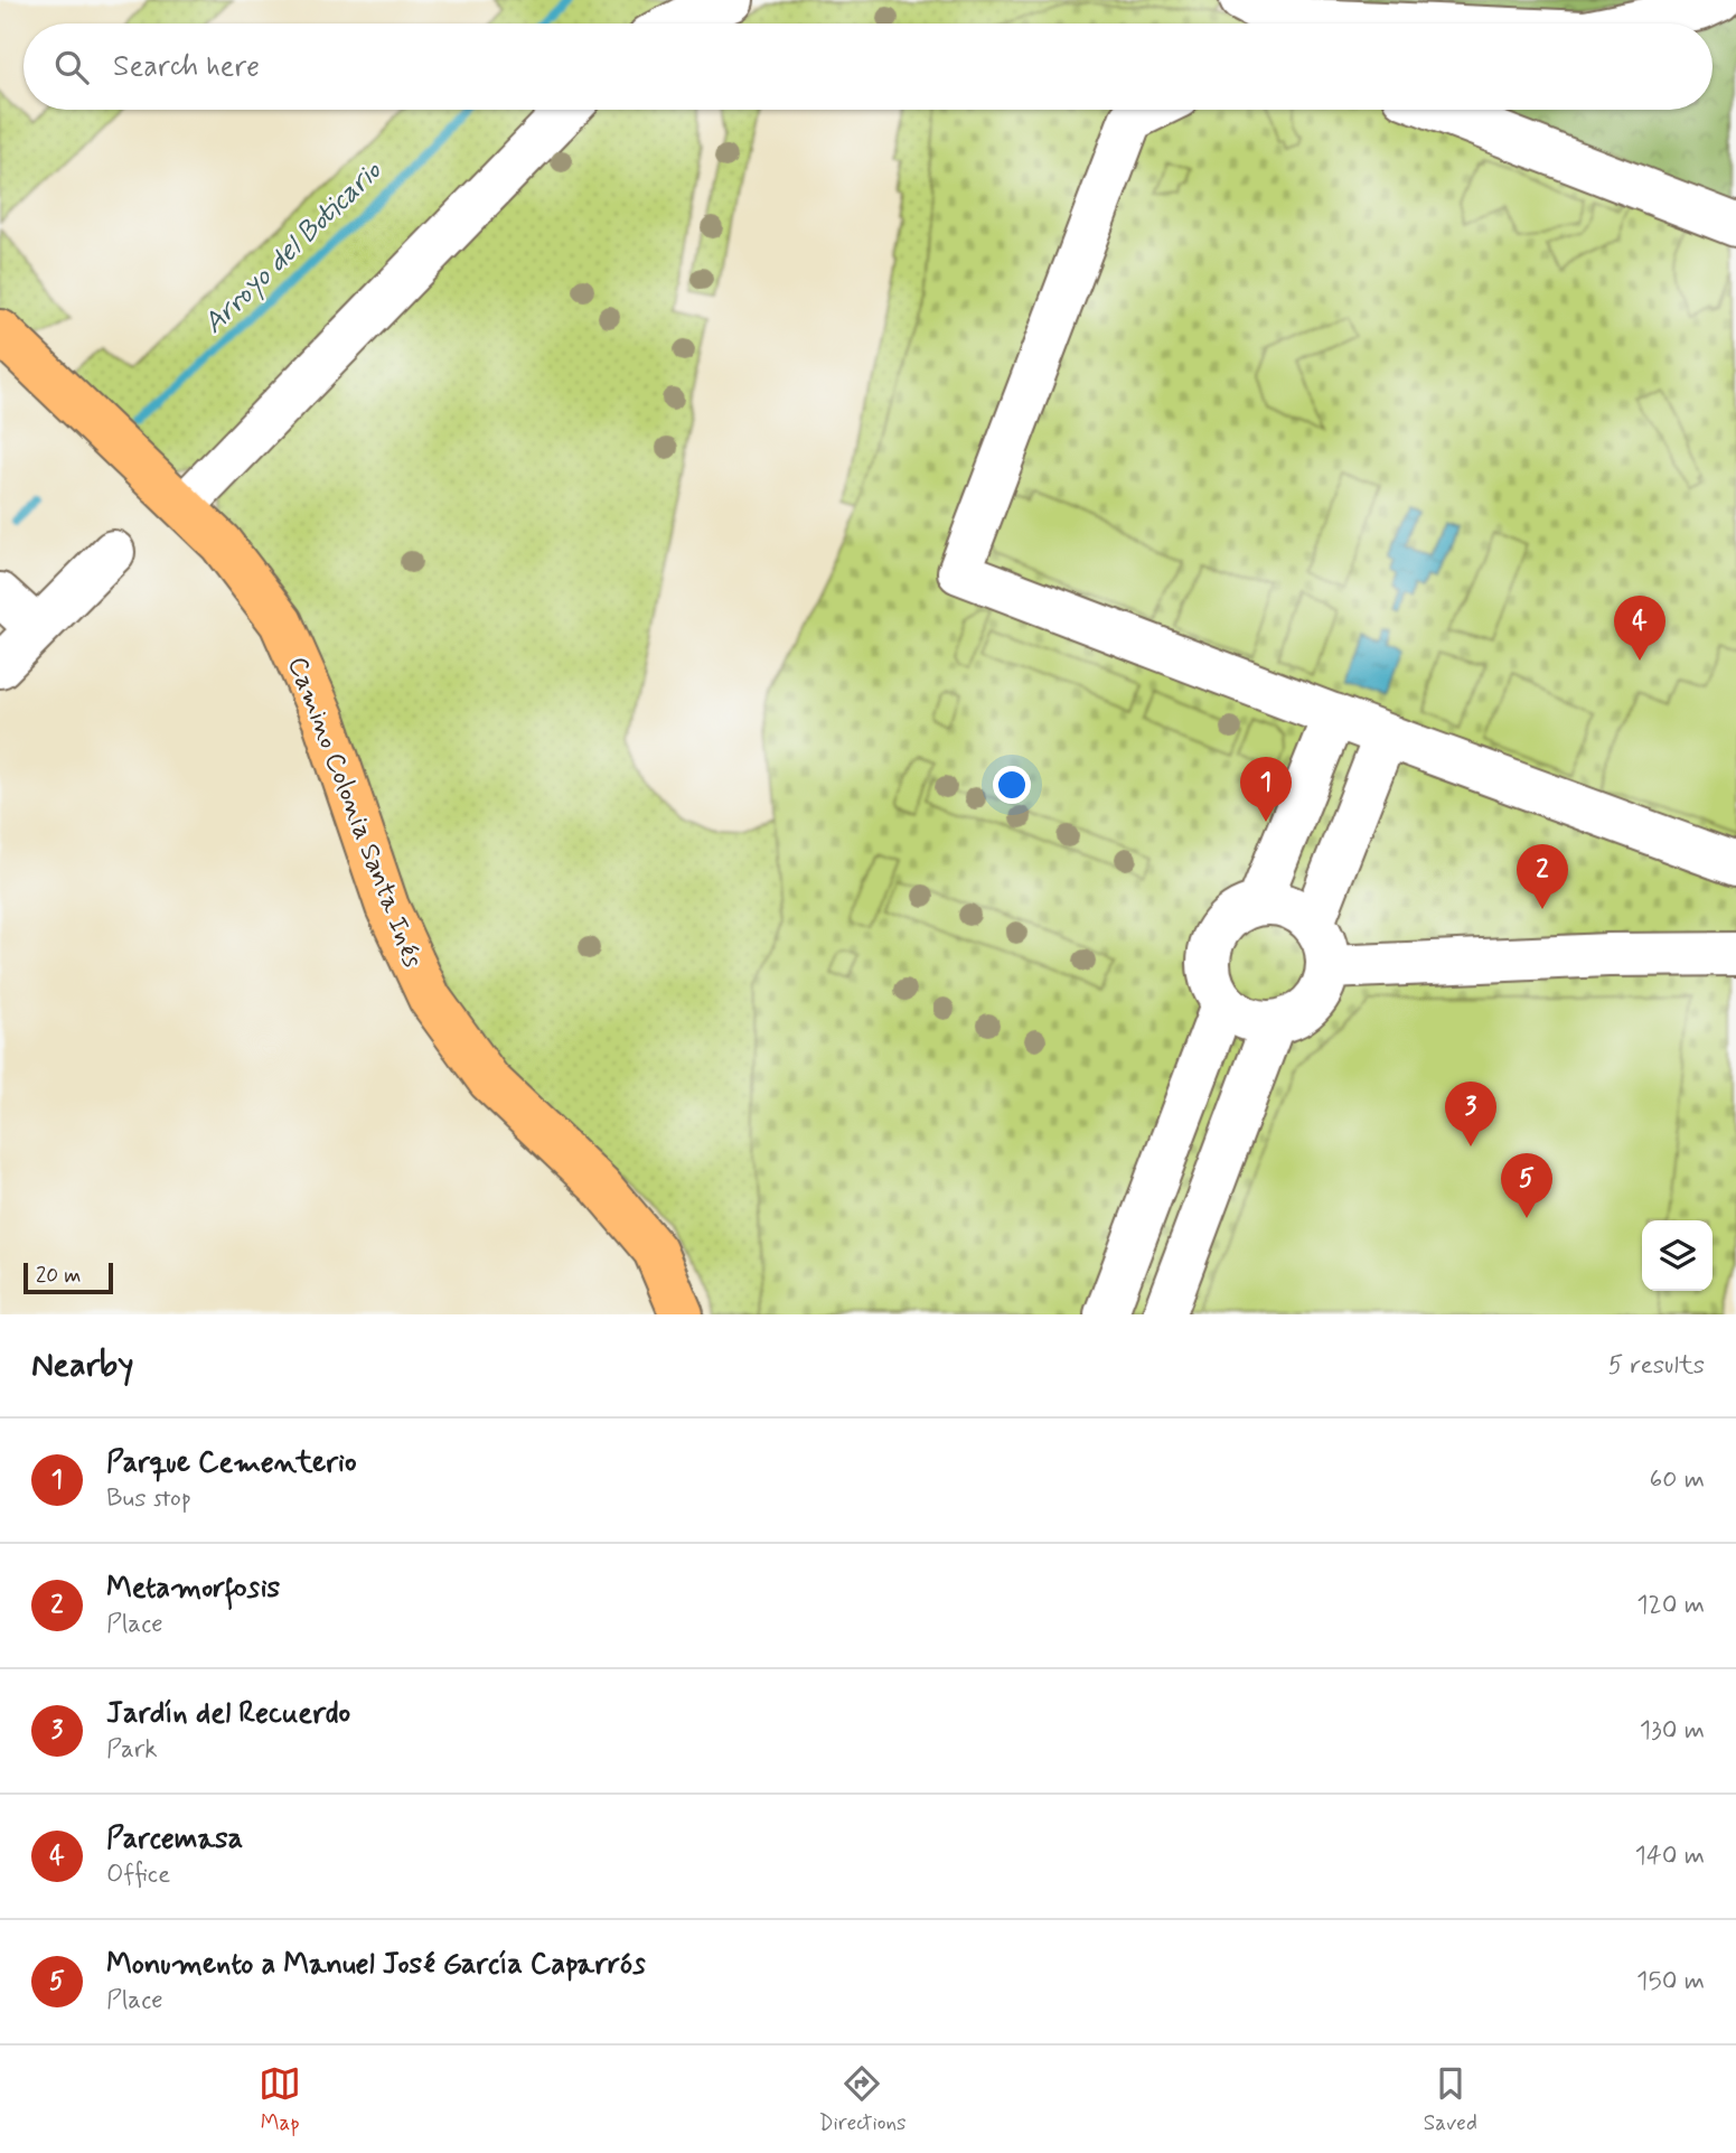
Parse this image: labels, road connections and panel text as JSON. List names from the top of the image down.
{
  "streets": {
    "main road": ["Camino Colonia Santa Inés"]
  },
  "water": ["Arroyo del Boticario"],
  "scale_bar": "20 m",
  "page": {
    "search": "Search here",
    "pins": [
      "4",
      "1",
      "2",
      "3",
      "5"
    ],
    "scale": "20 m",
    "heading": ["Nearby", "5 results"],
    "list": [
      {
        "mark": "1",
        "name": "Parque Cementerio",
        "note": "Bus stop",
        "value": "60 m"
      },
      {
        "mark": "2",
        "name": "Metamorfosis",
        "note": "Place",
        "value": "120 m"
      },
      {
        "mark": "3",
        "name": "Jardín del Recuerdo",
        "note": "Park",
        "value": "130 m"
      },
      {
        "mark": "4",
        "name": "Parcemasa",
        "note": "Office",
        "value": "140 m"
      },
      {
        "mark": "5",
        "name": "Monumento a Manuel José García Caparrós",
        "note": "Place",
        "value": "150 m"
      }
    ],
    "nav": ["Map", "Directions", "Saved"]
  }
}
